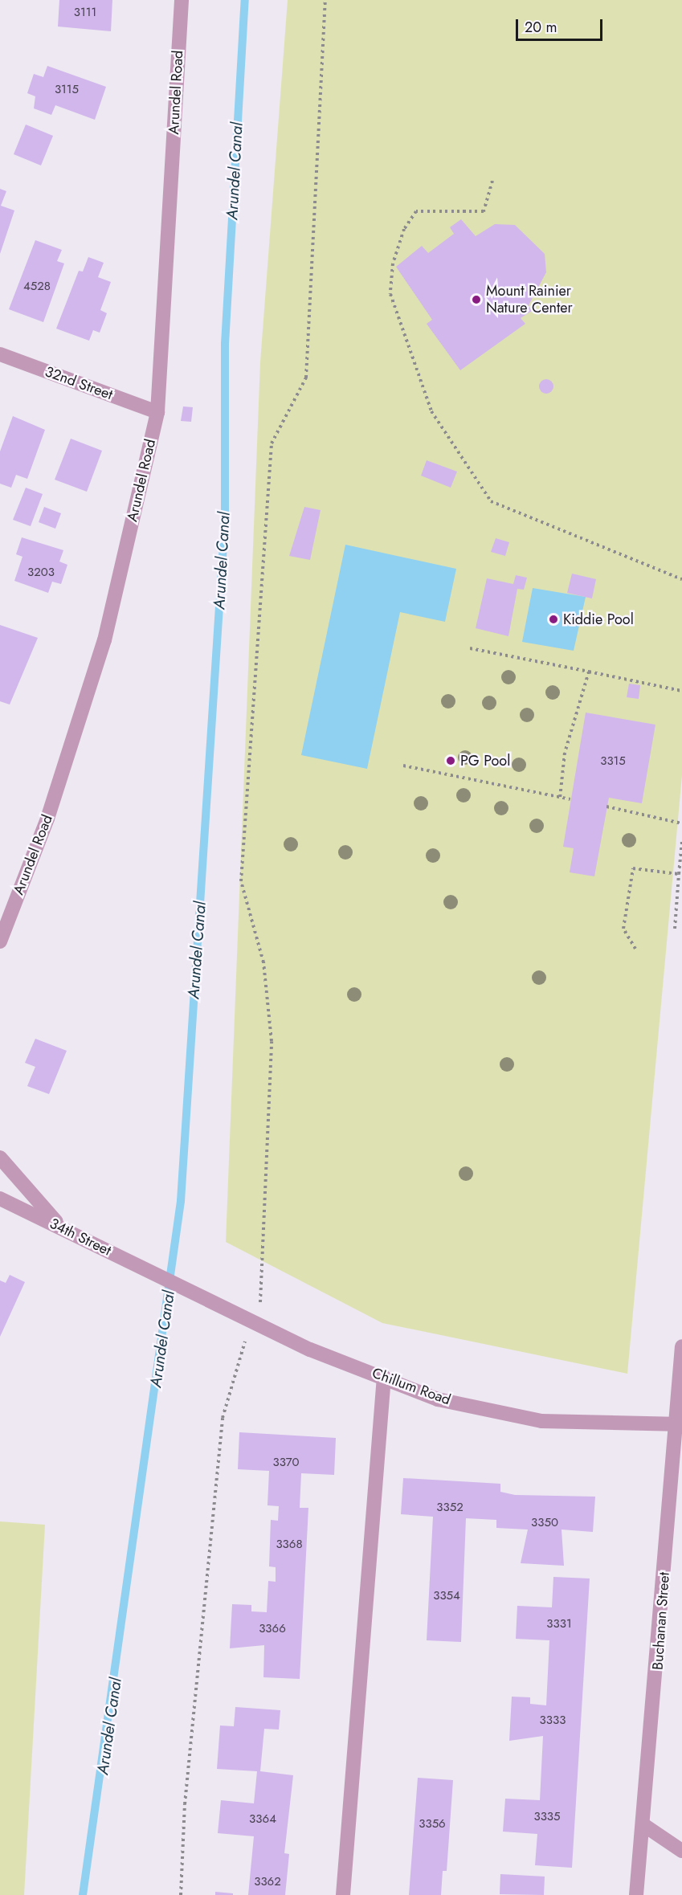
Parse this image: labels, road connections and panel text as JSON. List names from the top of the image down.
{
  "streets": {
    "street": [
      "Arundel Road",
      "32nd Street",
      "34th Street",
      "Chillum Road",
      "Buchanan Street"
    ]
  },
  "crossings": [
    ["Arundel Road", "32nd Street"],
    ["34th Street", "Chillum Road"],
    ["Chillum Road", "Buchanan Street"]
  ],
  "water": ["Arundel Canal"],
  "places": ["Mount Rainier Nature Center", "Kiddie Pool", "PG Pool"],
  "house_numbers": [
    "3111",
    "3115",
    "4528",
    "3203",
    "3315",
    "3370",
    "3352",
    "3350",
    "3368",
    "3354",
    "3331",
    "3366",
    "3333",
    "3335",
    "3364",
    "3356",
    "3362"
  ],
  "scale_bar": "20 m"
}
